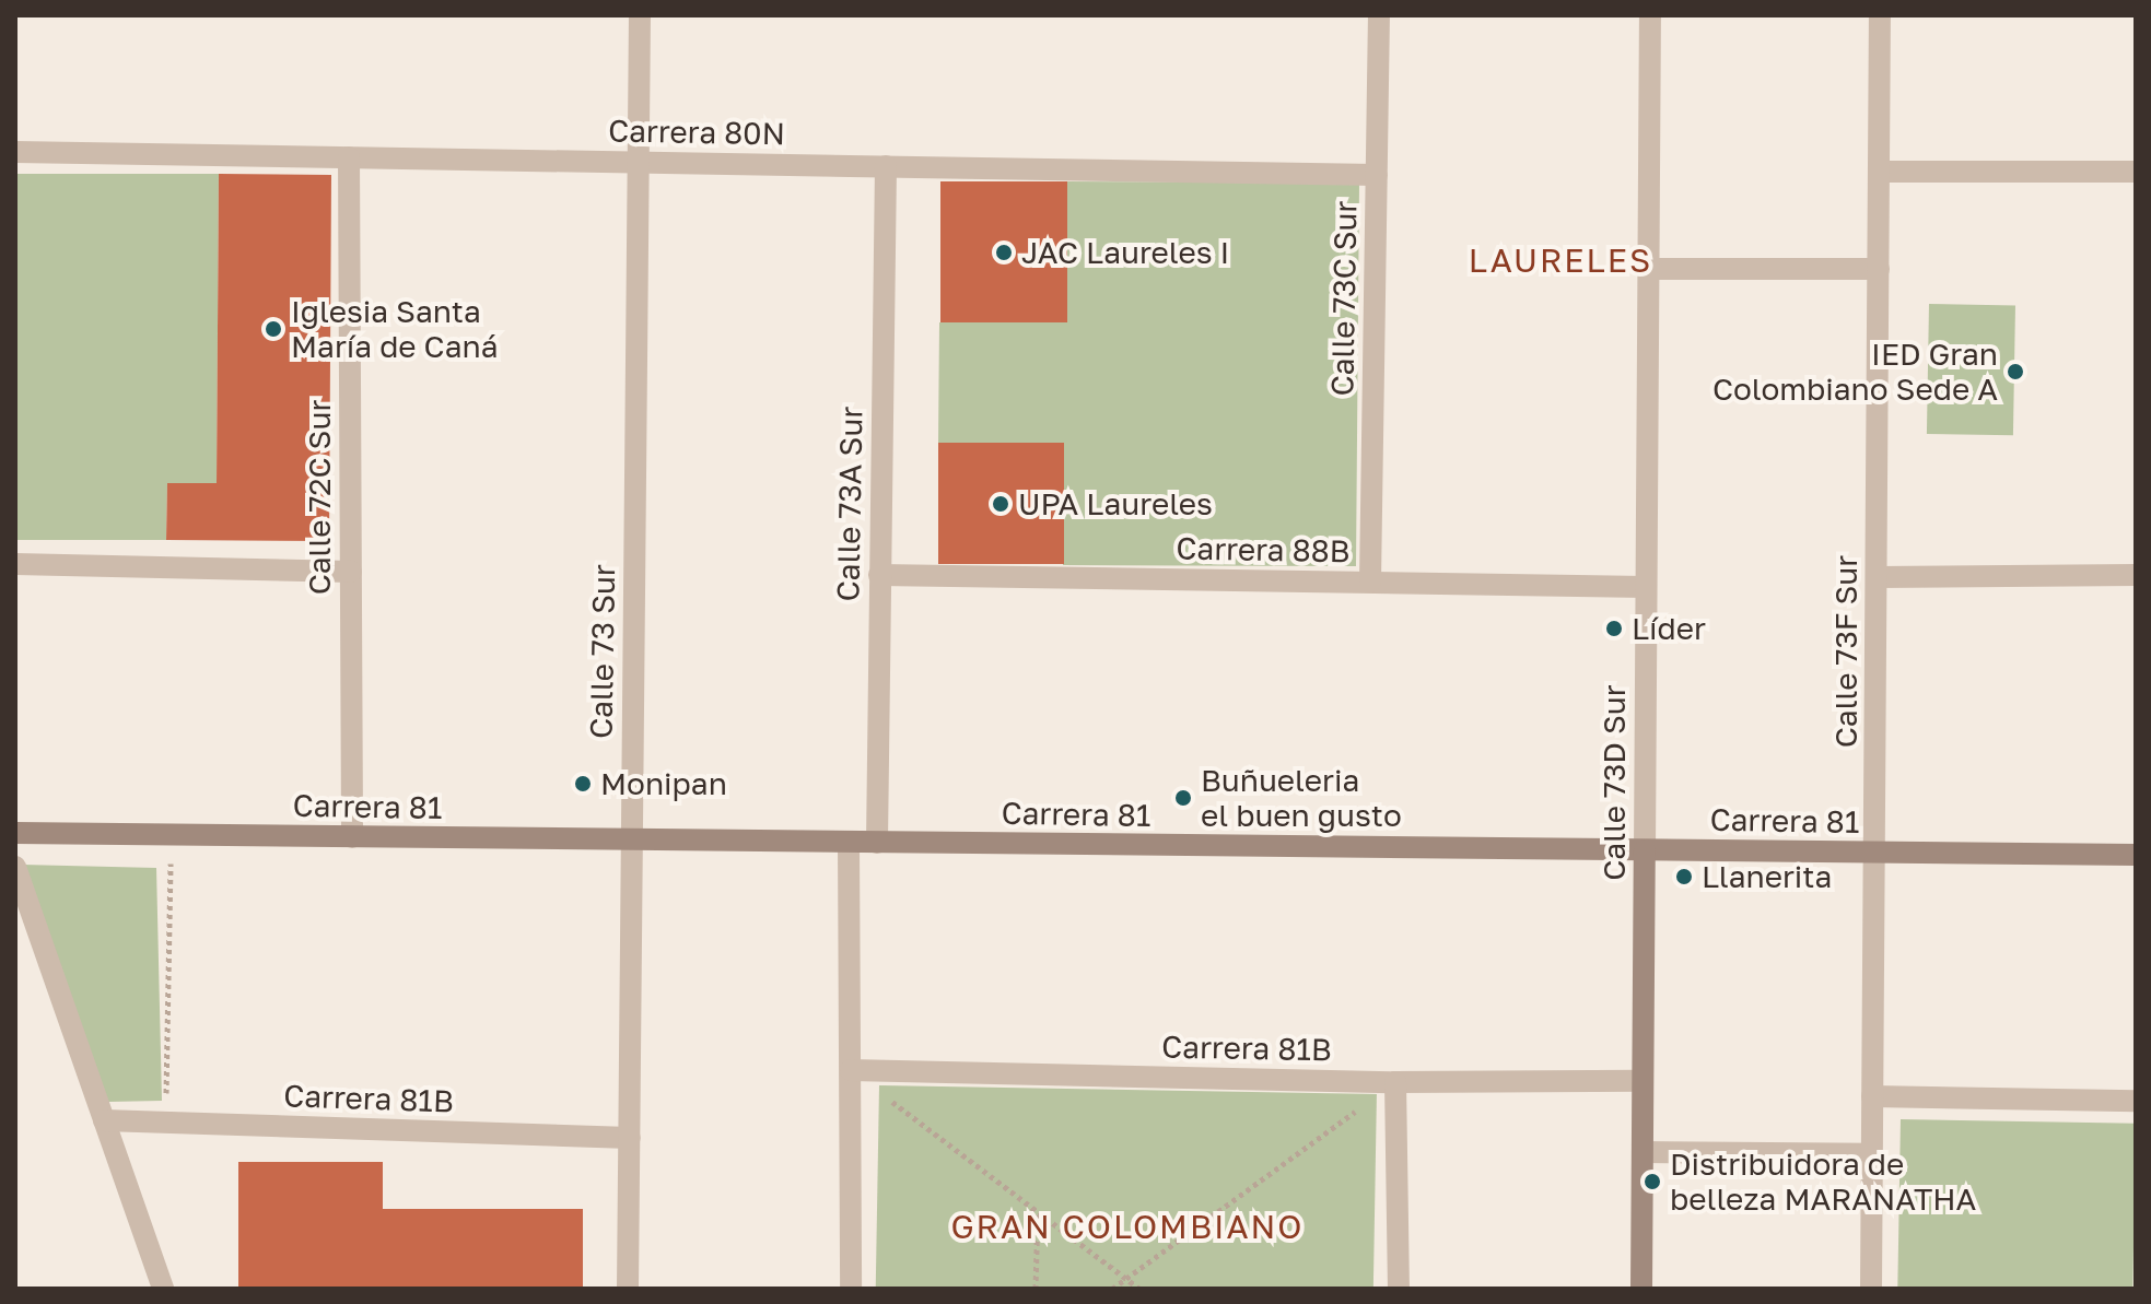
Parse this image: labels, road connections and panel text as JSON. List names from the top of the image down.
{
  "streets": {
    "street": [
      "Carrera 80N",
      "Calle 73C Sur",
      "Calle 72C Sur",
      "Calle 73A Sur",
      "Carrera 88B",
      "Calle 73 Sur",
      "Calle 73F Sur",
      "Calle 73D Sur",
      "Carrera 81",
      "Carrera 81B"
    ]
  },
  "crossings": [
    ["Carrera 80N", "Calle 73C Sur"],
    ["Carrera 80N", "Calle 72C Sur"],
    ["Carrera 80N", "Calle 73A Sur"],
    ["Carrera 80N", "Calle 73 Sur"],
    ["Calle 73C Sur", "Carrera 88B"],
    ["Calle 72C Sur", "Carrera 81"],
    ["Calle 73A Sur", "Carrera 88B"],
    ["Calle 73A Sur", "Carrera 81"],
    ["Carrera 88B", "Calle 73D Sur"],
    ["Calle 73 Sur", "Carrera 81"],
    ["Calle 73 Sur", "Carrera 81B"],
    ["Calle 73F Sur", "Carrera 81"],
    ["Calle 73D Sur", "Carrera 81"],
    ["Calle 73D Sur", "Carrera 81B"]
  ],
  "districts": ["LAURELES", "GRAN COLOMBIANO"],
  "places": [
    "JAC Laureles I",
    "Iglesia Santa María de Caná",
    "IED Gran Colombiano Sede A",
    "UPA Laureles",
    "Líder",
    "Monipan",
    "Buñueleria el buen gusto",
    "Llanerita",
    "Distribuidora de belleza MARANATHA"
  ]
}
